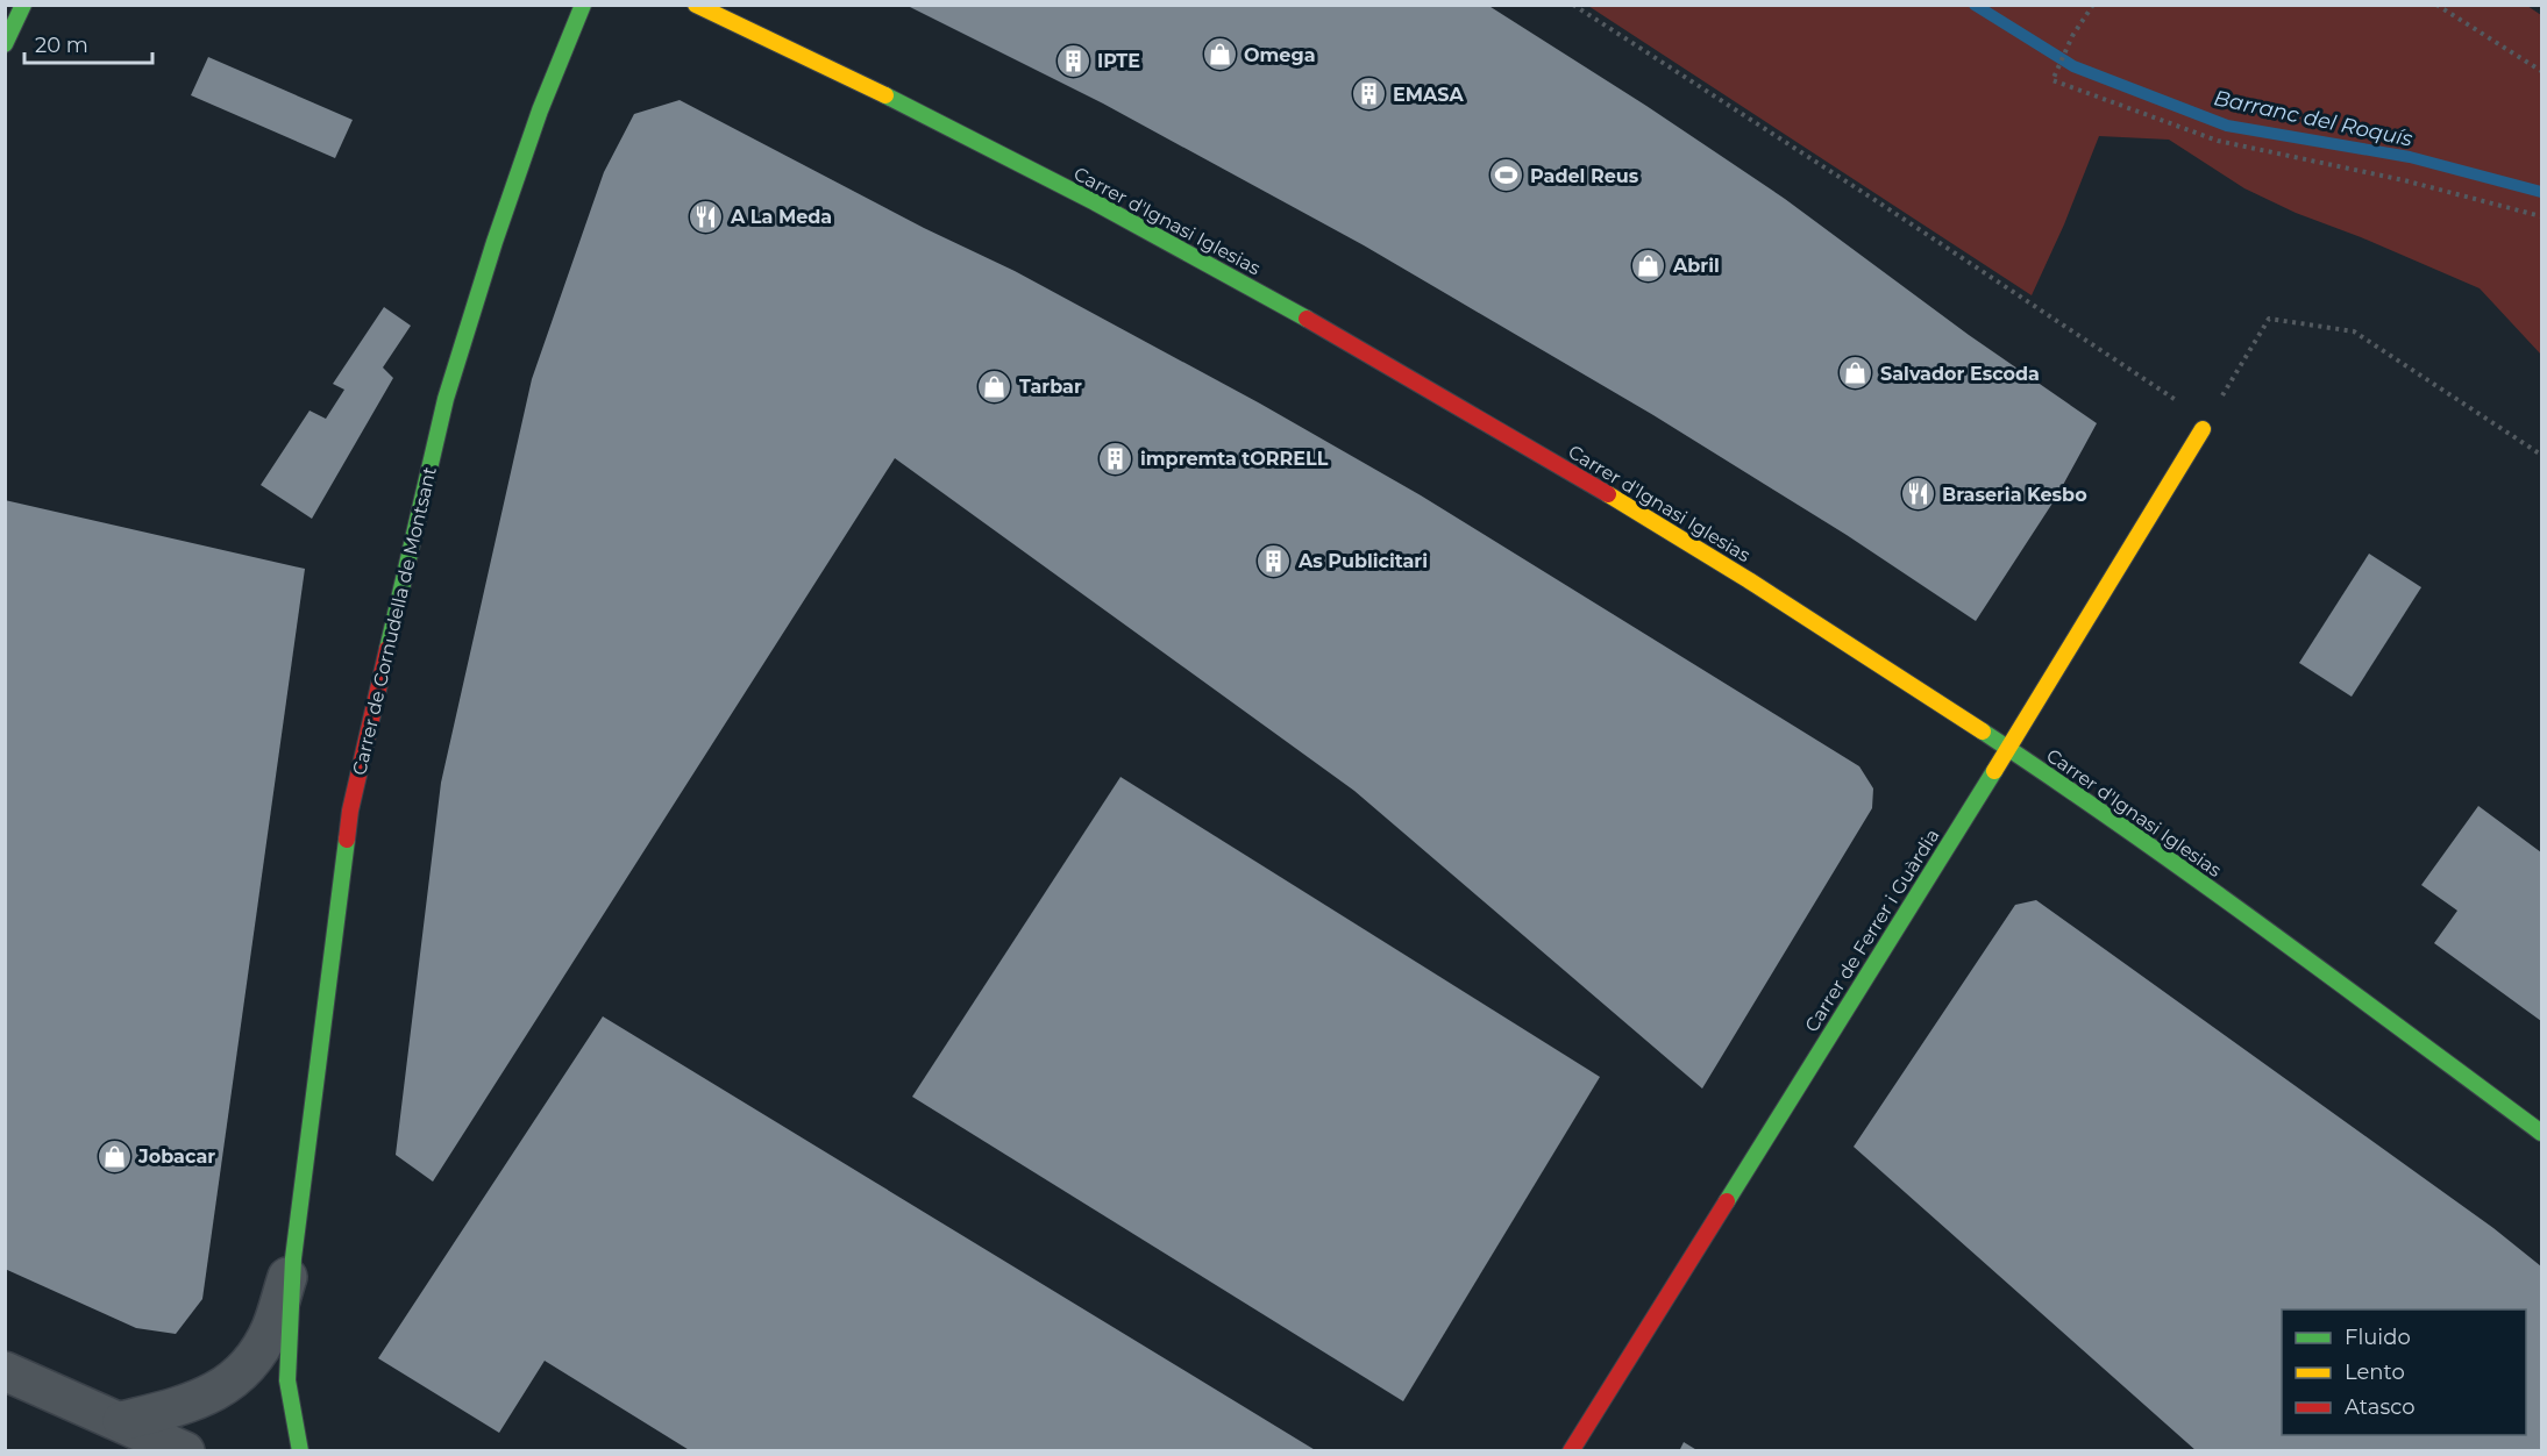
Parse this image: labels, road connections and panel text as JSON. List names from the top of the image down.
{
  "streets": {
    "street": ["Carrer d'Ignasi Iglesias", "Carrer de Cornudella de Montsant", "Carrer de Ferrer i Guàrdia"]
  },
  "crossings": [
    ["Carrer d'Ignasi Iglesias", "Carrer de Ferrer i Guàrdia"]
  ],
  "water": ["Barranc del Roquís"],
  "places": {
    "shop": [
      "Omega",
      "Abril",
      "Salvador Escoda",
      "Tarbar",
      "Jobacar"
    ],
    "building": [
      "IPTE",
      "EMASA",
      "impremta tORRELL",
      "As Publicitari"
    ],
    "sports": ["Padel Reus"],
    "restaurant": ["A La Meda", "Braseria Kesbo"]
  },
  "legend": ["Fluido", "Lento", "Atasco"],
  "scale_bar": "20 m"
}
